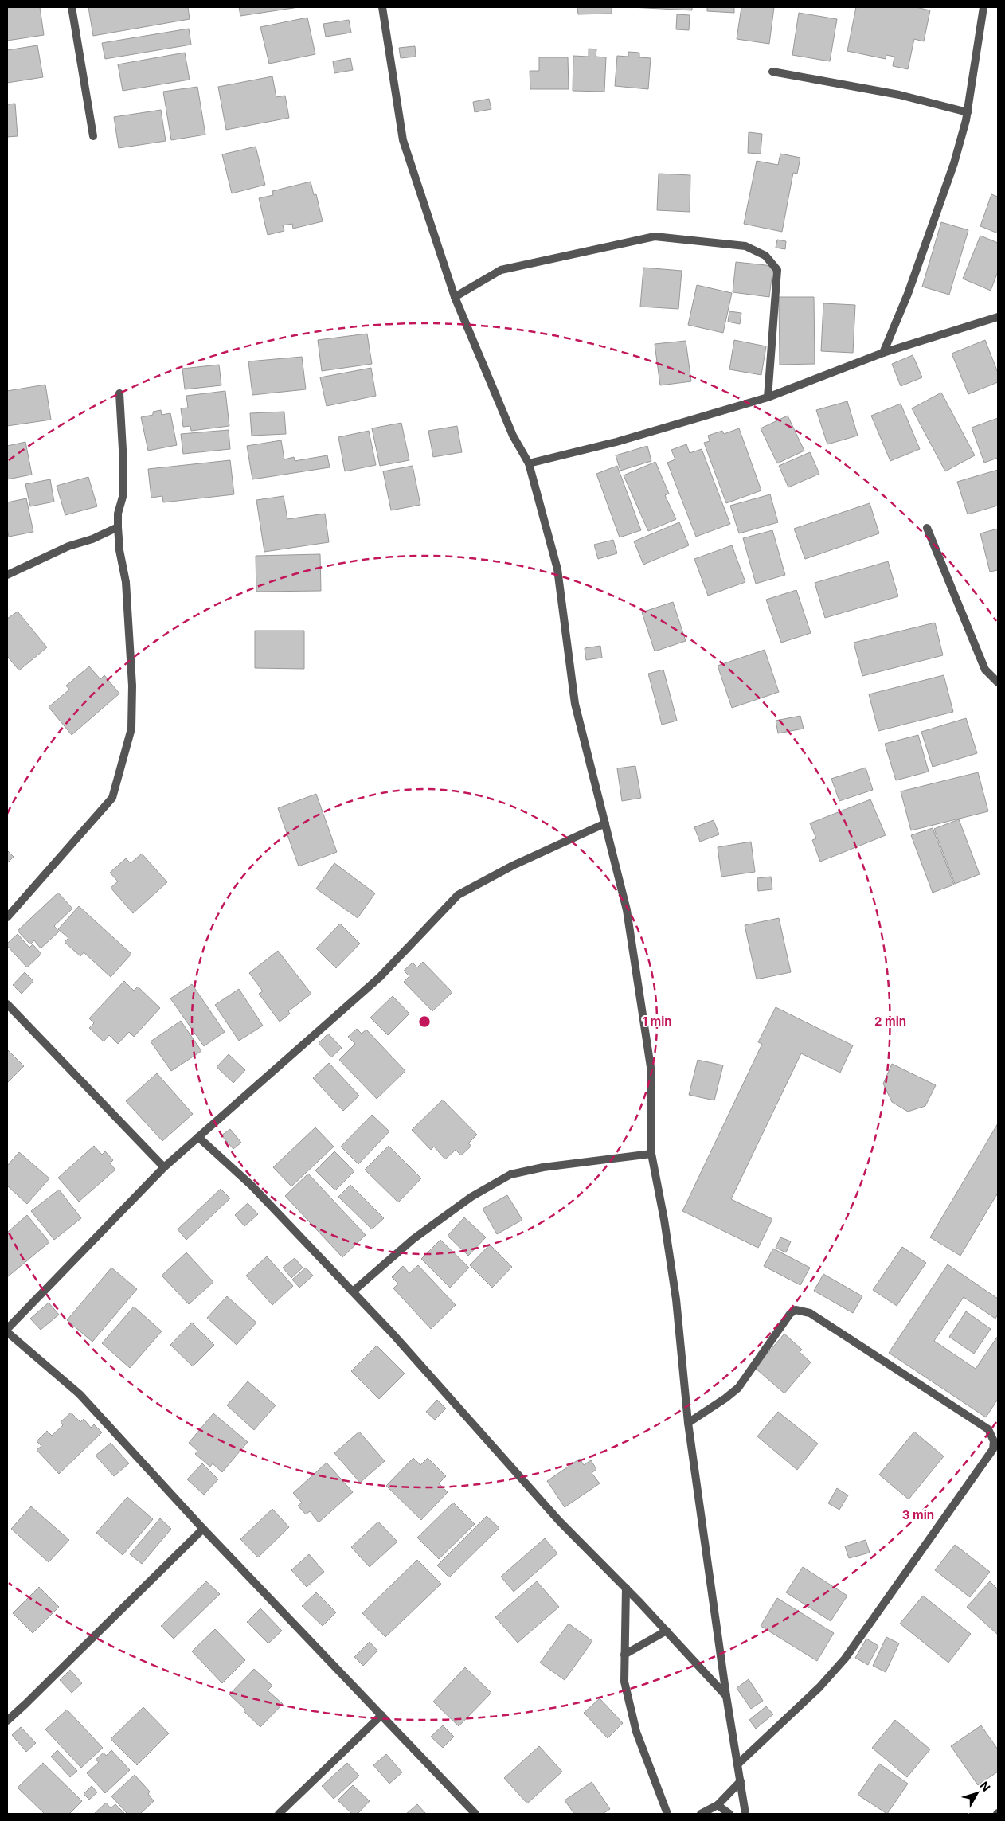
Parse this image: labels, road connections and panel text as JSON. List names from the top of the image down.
{
  "north": "top right",
  "rings": ["1 min", "2 min", "3 min"]
}
